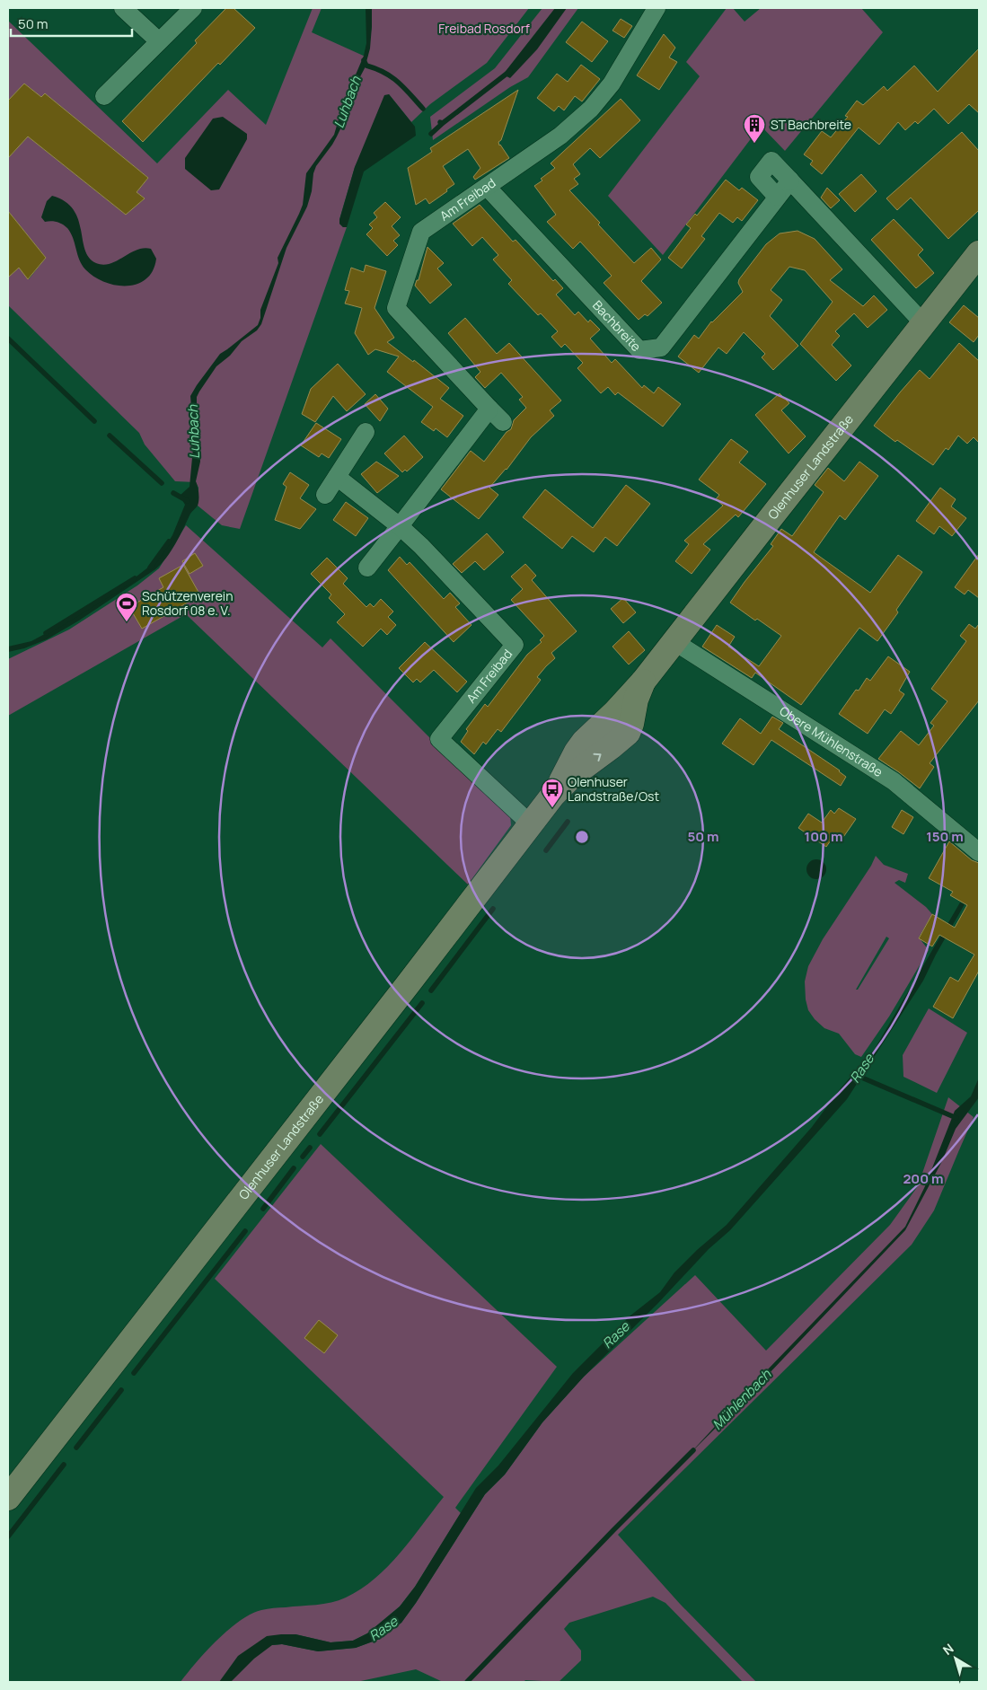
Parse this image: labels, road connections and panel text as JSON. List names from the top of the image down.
{
  "streets": {
    "street": [
      "Am Freibad",
      "Bachbreite",
      "Olenhuser Landstraße",
      "Obere Mühlenstraße"
    ]
  },
  "crossings": [
    ["Am Freibad", "Bachbreite"],
    ["Am Freibad", "Olenhuser Landstraße"],
    ["Olenhuser Landstraße", "Obere Mühlenstraße"]
  ],
  "water": ["Luhbach", "Rase", "Mühlenbach"],
  "parks": ["Freibad Rosdorf"],
  "places": {
    "building": ["ST Bachbreite"],
    "sports": ["Schützenverein Rosdorf 08 e. V."],
    "bus stop": ["Olenhuser Landstraße/Ost"]
  },
  "scale_bar": "50 m",
  "north": "top left",
  "rings": [
    "50 m",
    "100 m",
    "150 m",
    "200 m"
  ]
}
